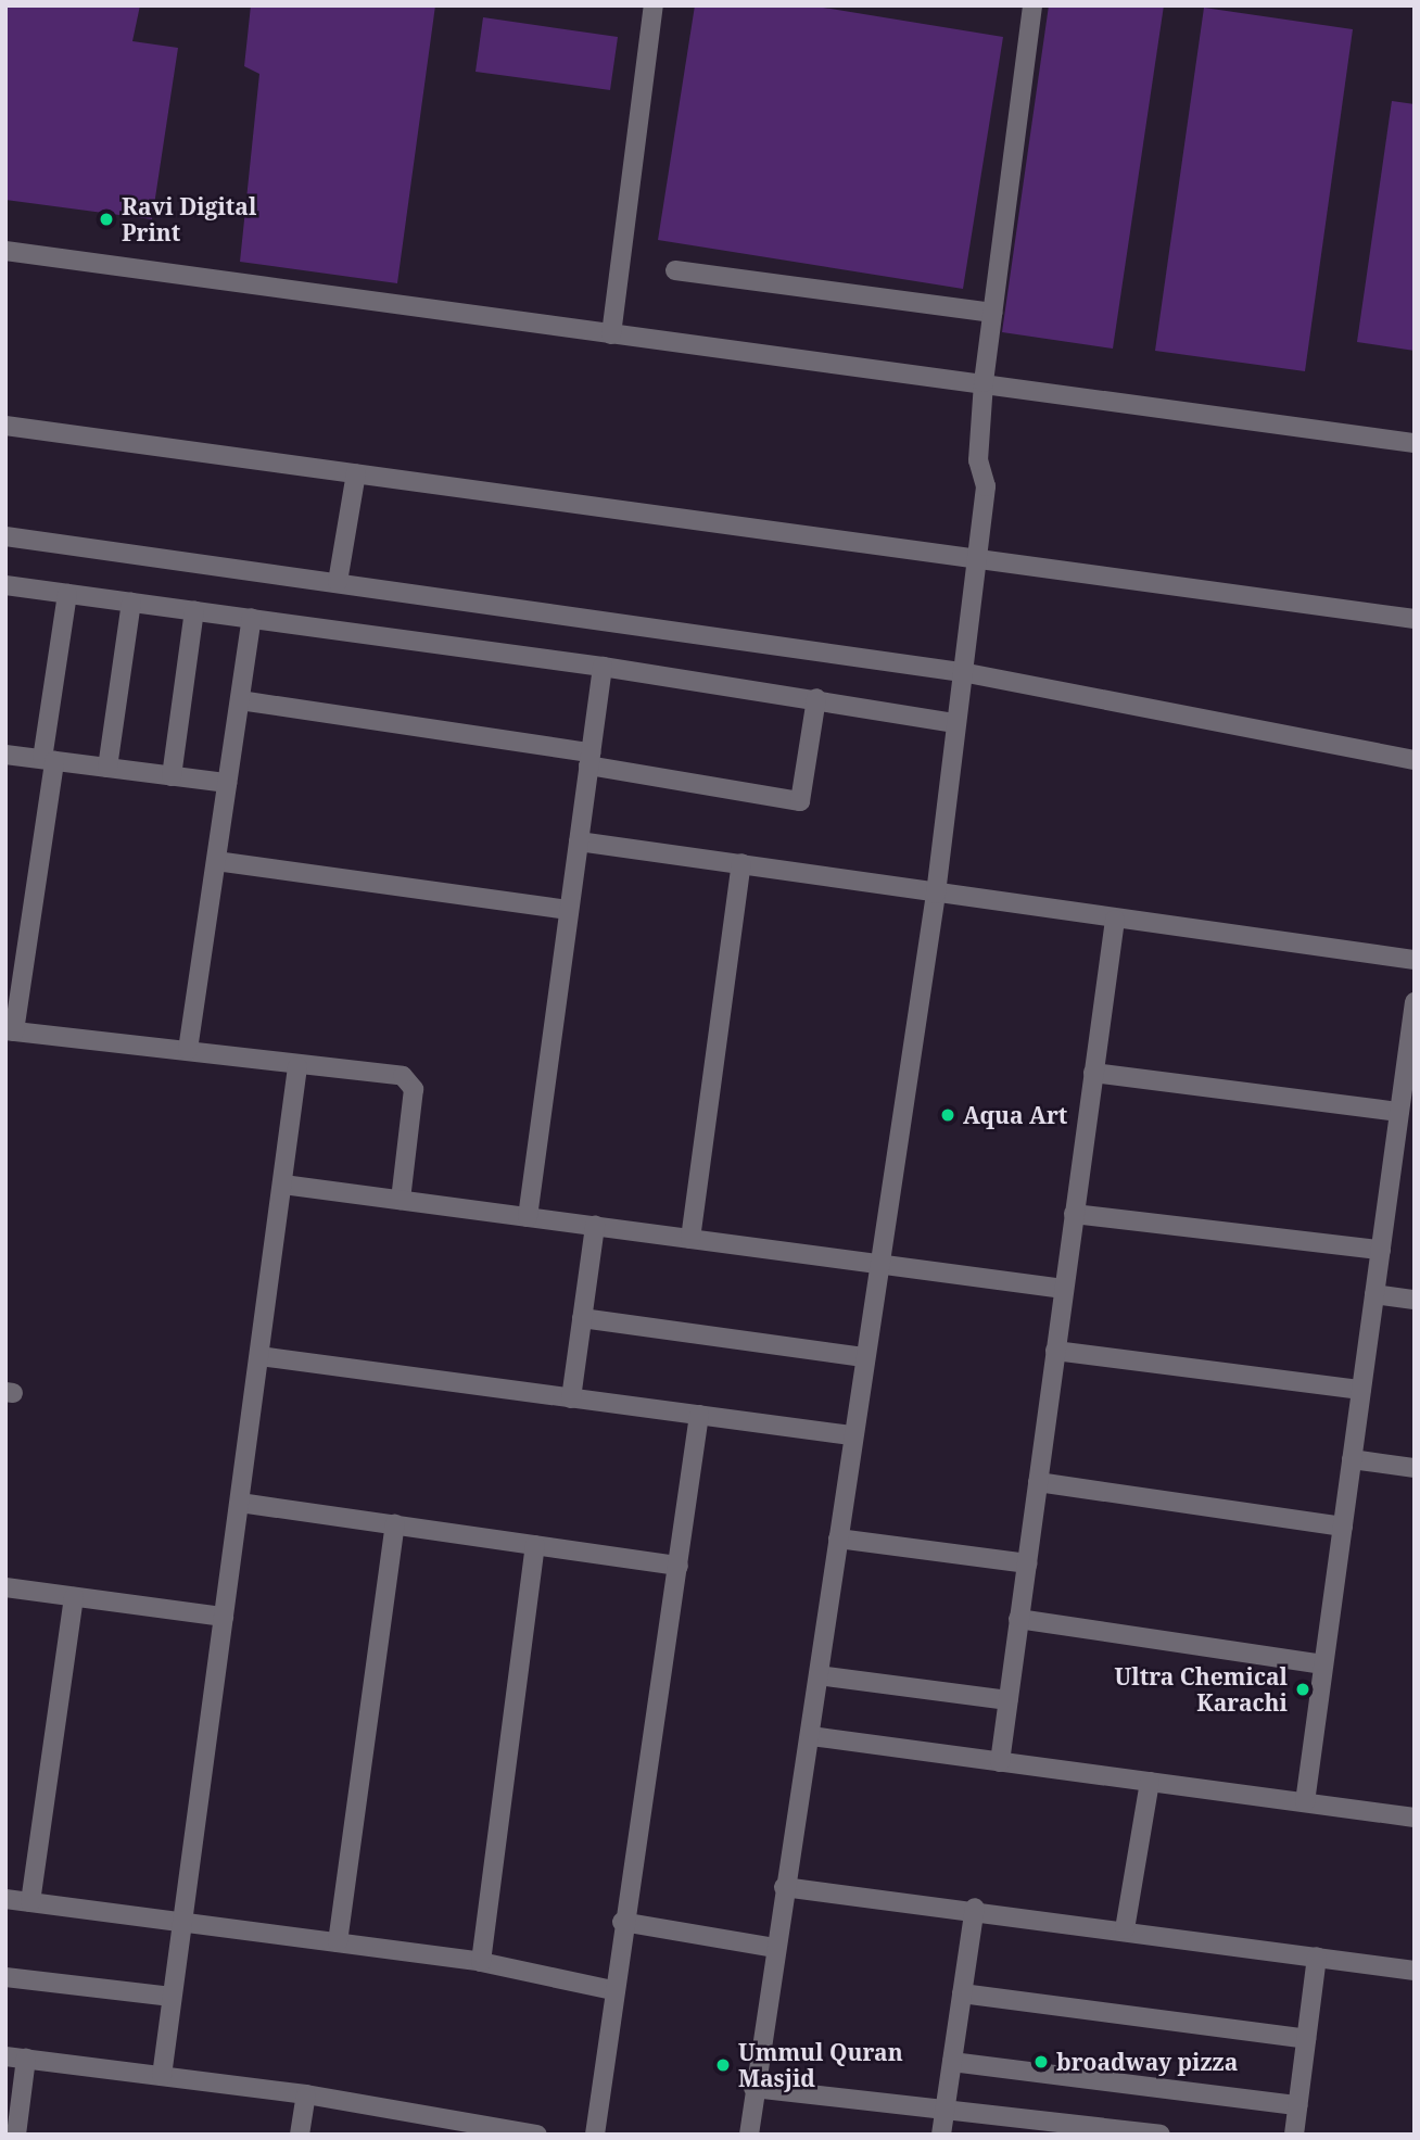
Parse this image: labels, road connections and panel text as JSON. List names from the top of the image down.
{
  "places": [
    "Ravi Digital Print",
    "Aqua Art",
    "Ultra Chemical Karachi",
    "broadway pizza",
    "Ummul Quran Masjid"
  ]
}
